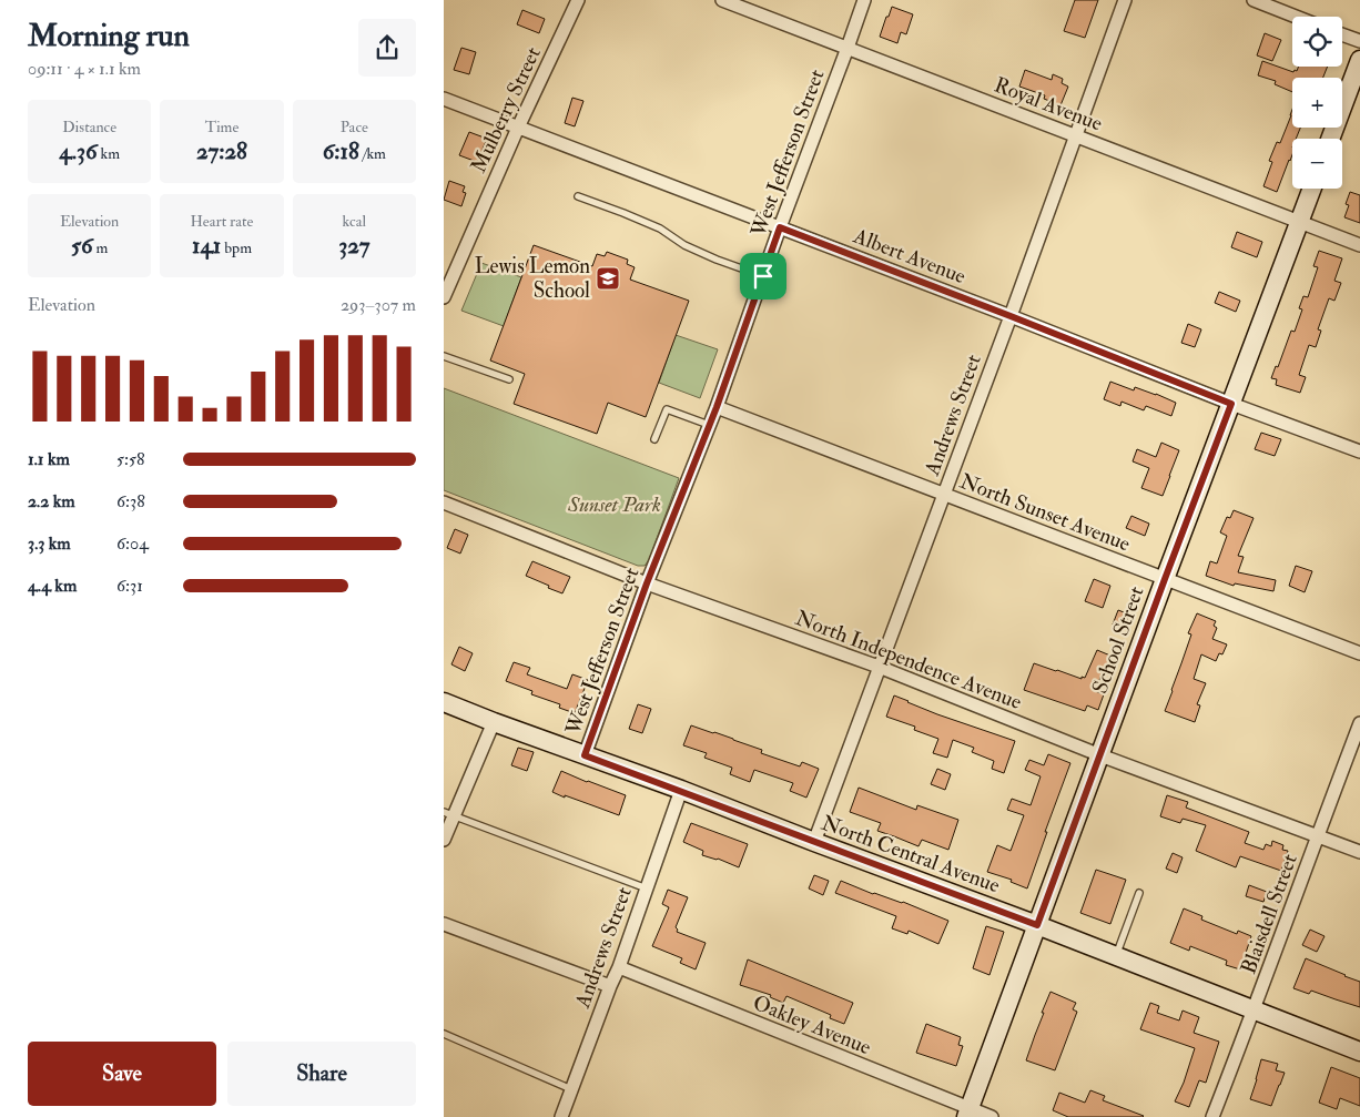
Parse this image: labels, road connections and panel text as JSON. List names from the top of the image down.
{
  "streets": {
    "main road": ["School Street", "North Central Avenue"],
    "street": [
      "Royal Avenue",
      "Mulberry Street",
      "West Jefferson Street",
      "Albert Avenue",
      "Andrews Street",
      "North Sunset Avenue",
      "North Independence Avenue",
      "Blaisdell Street",
      "Oakley Avenue"
    ]
  },
  "crossings": [
    ["Royal Avenue", "West Jefferson Street"],
    ["Royal Avenue", "Andrews Street"],
    ["Royal Avenue", "School Street"],
    ["Mulberry Street", "Albert Avenue"],
    ["West Jefferson Street", "Albert Avenue"],
    ["West Jefferson Street", "North Sunset Avenue"],
    ["West Jefferson Street", "North Independence Avenue"],
    ["West Jefferson Street", "North Central Avenue"],
    ["Albert Avenue", "Andrews Street"],
    ["Albert Avenue", "School Street"],
    ["Andrews Street", "North Sunset Avenue"],
    ["Andrews Street", "North Independence Avenue"],
    ["Andrews Street", "North Central Avenue"],
    ["Andrews Street", "Oakley Avenue"],
    ["North Sunset Avenue", "School Street"],
    ["School Street", "North Independence Avenue"],
    ["School Street", "North Central Avenue"],
    ["School Street", "Oakley Avenue"],
    ["North Independence Avenue", "Blaisdell Street"],
    ["North Central Avenue", "Blaisdell Street"]
  ],
  "parks": ["Sunset Park"],
  "places": {
    "school or university": ["Lewis Lemon School"]
  },
  "page": {
    "heading": ["Morning run", "09:11 · 4 × 1.1 km"],
    "map_buttons": ["+", "−"],
    "stats": [
      ["Distance", "4.36 km"],
      ["Time", "27:28"],
      ["Pace", "6:18 /km"],
      ["Elevation", "56 m"],
      ["Heart rate", "141 bpm"],
      ["kcal", "327"]
    ],
    "chart": ["Elevation", "293–307 m"],
    "list": [
      {
        "name": "1.1 km",
        "note": "5:58"
      },
      {
        "name": "2.2 km",
        "note": "6:38"
      },
      {
        "name": "3.3 km",
        "note": "6:04"
      },
      {
        "name": "4.4 km",
        "note": "6:31"
      }
    ],
    "buttons": ["Save", "Share"]
  }
}
